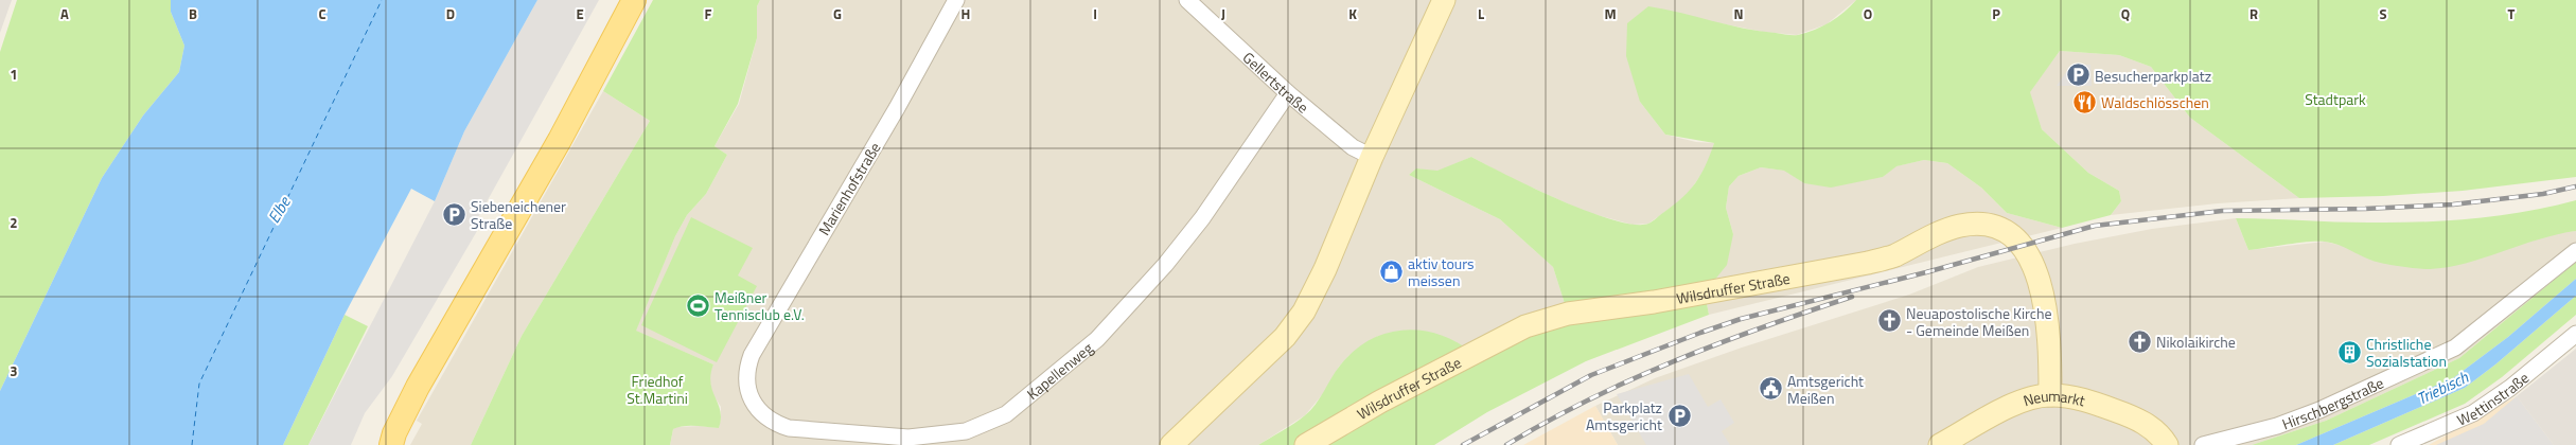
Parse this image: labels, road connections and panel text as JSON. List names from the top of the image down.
{
  "streets": {
    "main road": ["Wilsdruffer Straße", "Neumarkt"],
    "street": [
      "Gellertstraße",
      "Marienhofstraße",
      "Kapellenweg",
      "Wettinstraße",
      "Hirschbergstraße"
    ]
  },
  "crossings": [
    ["Gellertstraße", "Kapellenweg"],
    ["Marienhofstraße", "Kapellenweg"],
    ["Wilsdruffer Straße", "Neumarkt"]
  ],
  "water": ["Elbe", "Triebisch"],
  "parks": ["Stadtpark", "Friedhof St.Martini"],
  "places": {
    "parking": ["Besucherparkplatz", "Siebeneichener Straße", "Parkplatz Amtsgericht"],
    "restaurant": ["Waldschlösschen"],
    "shop": ["aktiv tours meissen"],
    "sports": ["Meißner Tennisclub e.V."],
    "church": ["Neuapostolische Kirche - Gemeinde Meißen", "Nikolaikirche"],
    "building": ["Christliche Sozialstation"],
    "public building": ["Amtsgericht Meißen"]
  },
  "grid": {
    "columns": [
      "A",
      "B",
      "C",
      "D",
      "E",
      "F",
      "G",
      "H",
      "I",
      "J",
      "K",
      "L",
      "M",
      "N",
      "O",
      "P",
      "Q",
      "R",
      "S",
      "T"
    ],
    "rows": ["1", "2", "3"]
  }
}
